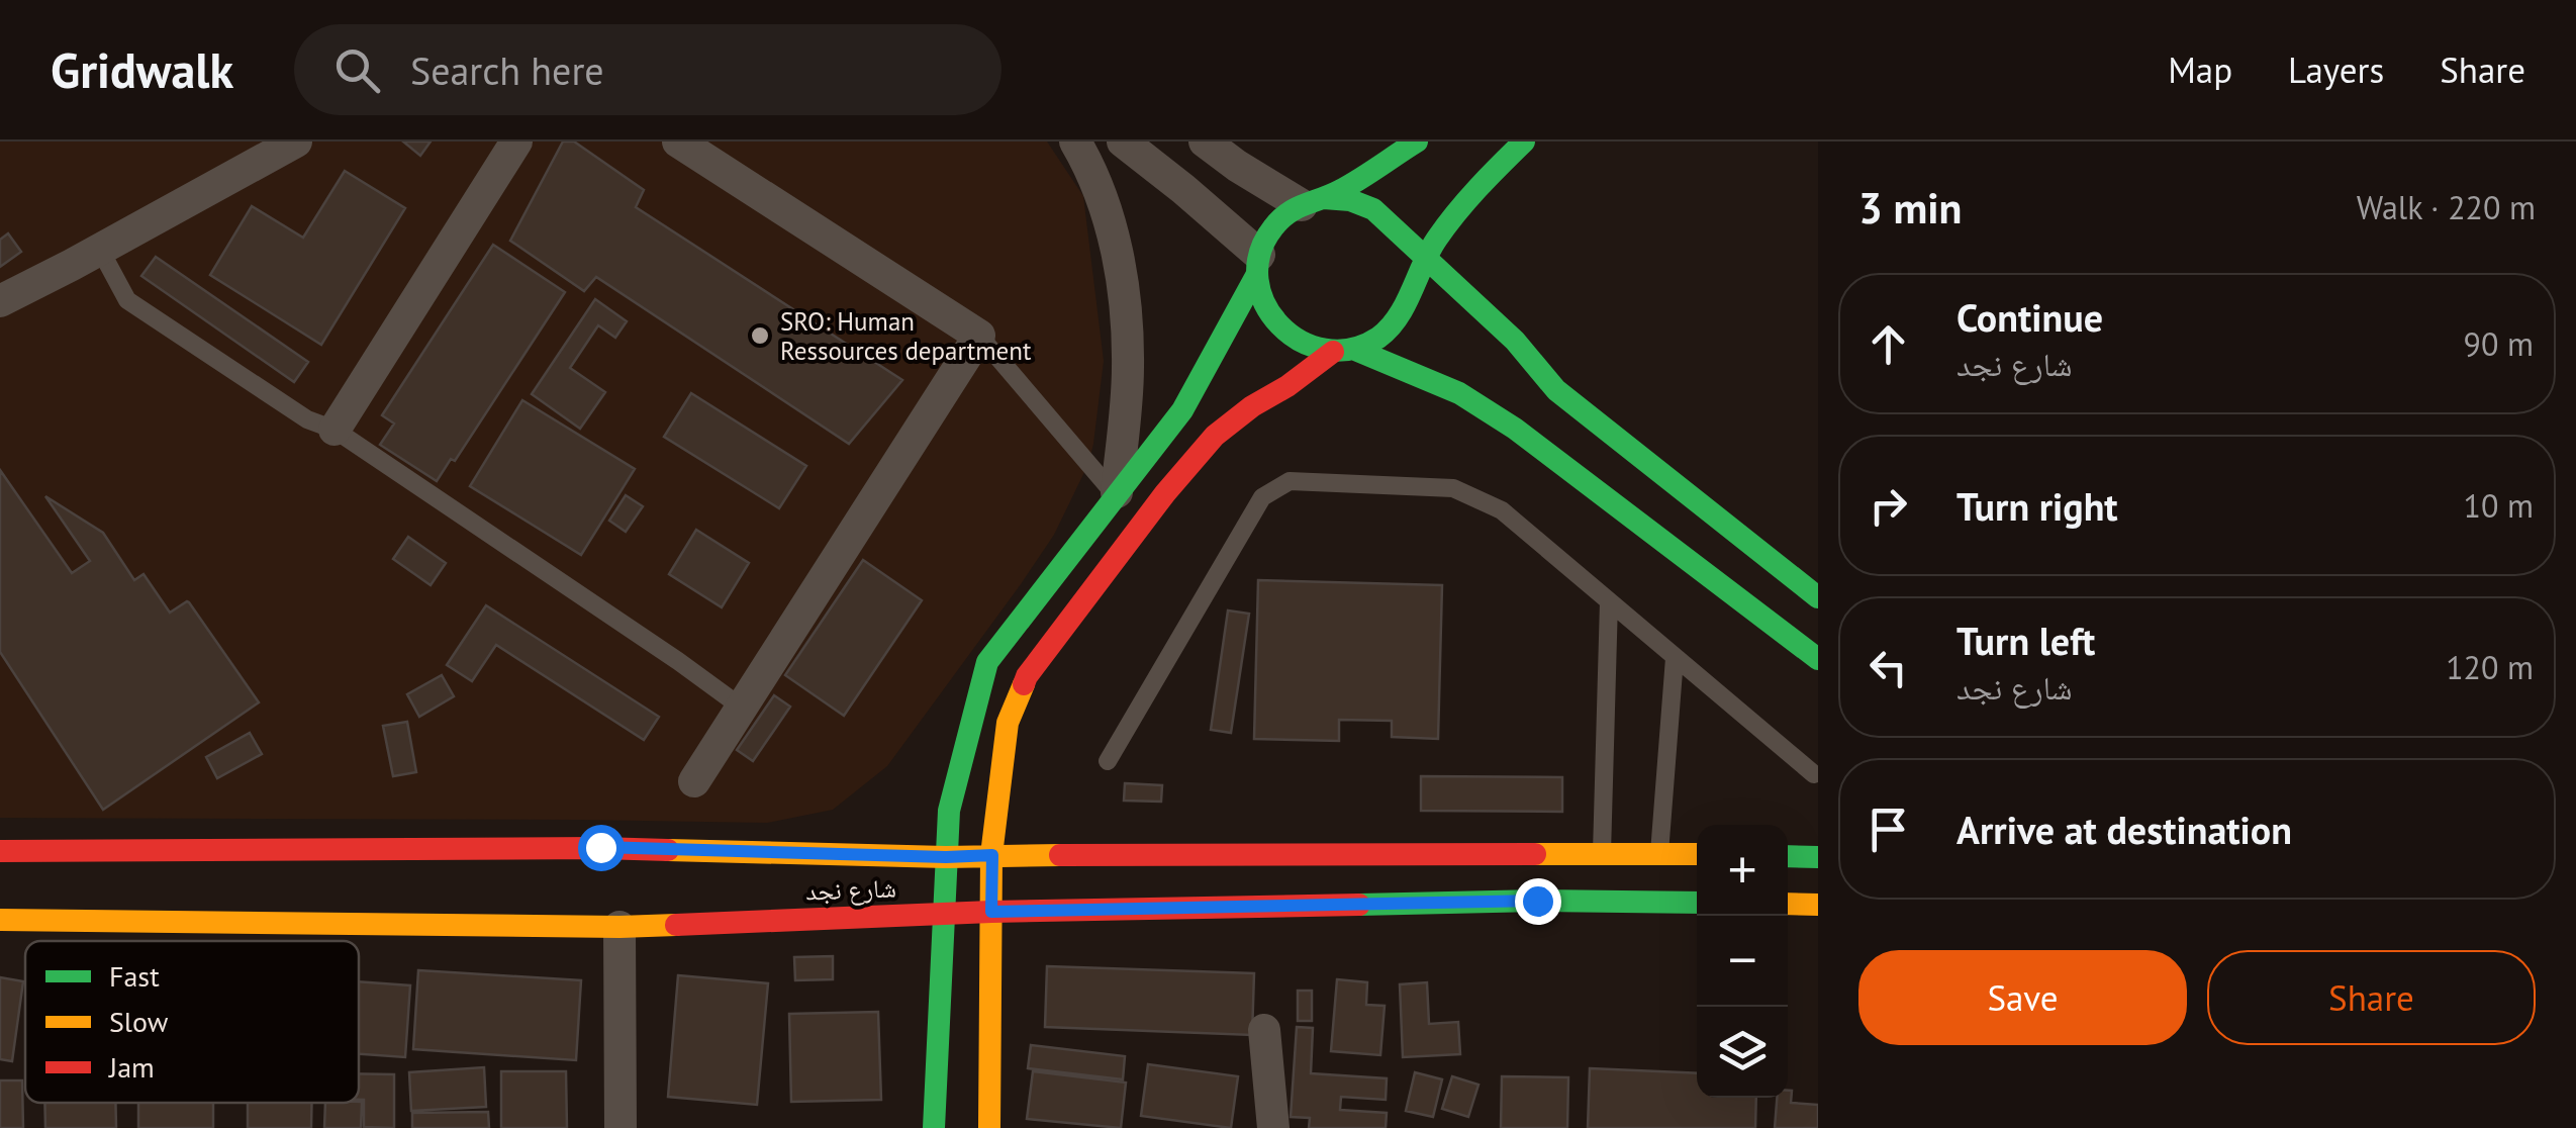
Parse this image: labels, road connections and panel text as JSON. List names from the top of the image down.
{
  "streets": {
    "street": ["شارع نجد"]
  },
  "places": ["SRO: Human Ressources department"],
  "legend": ["Fast", "Slow", "Jam"],
  "page": {
    "header": "Gridwalk",
    "search": "Search here",
    "nav": ["Map", "Layers", "Share"],
    "heading": ["3 min", "Walk · 220 m"],
    "list": [
      ["Continue", "شارع نجد", "90 m"],
      ["Turn right", "10 m"],
      ["Turn left", "شارع نجد", "120 m"],
      "Arrive at destination"
    ],
    "map_buttons": ["+", "−"],
    "buttons": ["Save", "Share"]
  }
}
